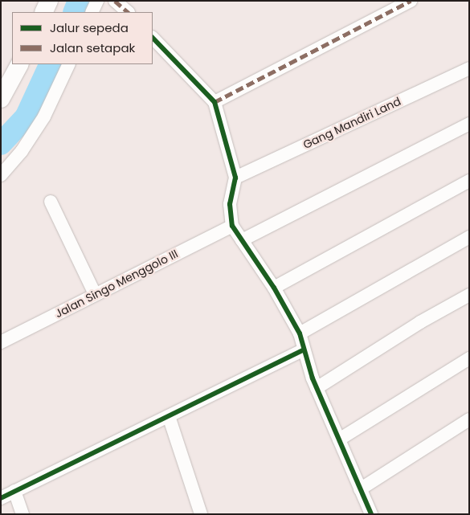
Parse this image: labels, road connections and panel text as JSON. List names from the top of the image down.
{
  "streets": {
    "street": ["Gang Mandiri Land", "Jalan Singo Menggolo III"]
  },
  "legend": ["Jalur sepeda", "Jalan setapak"]
}
